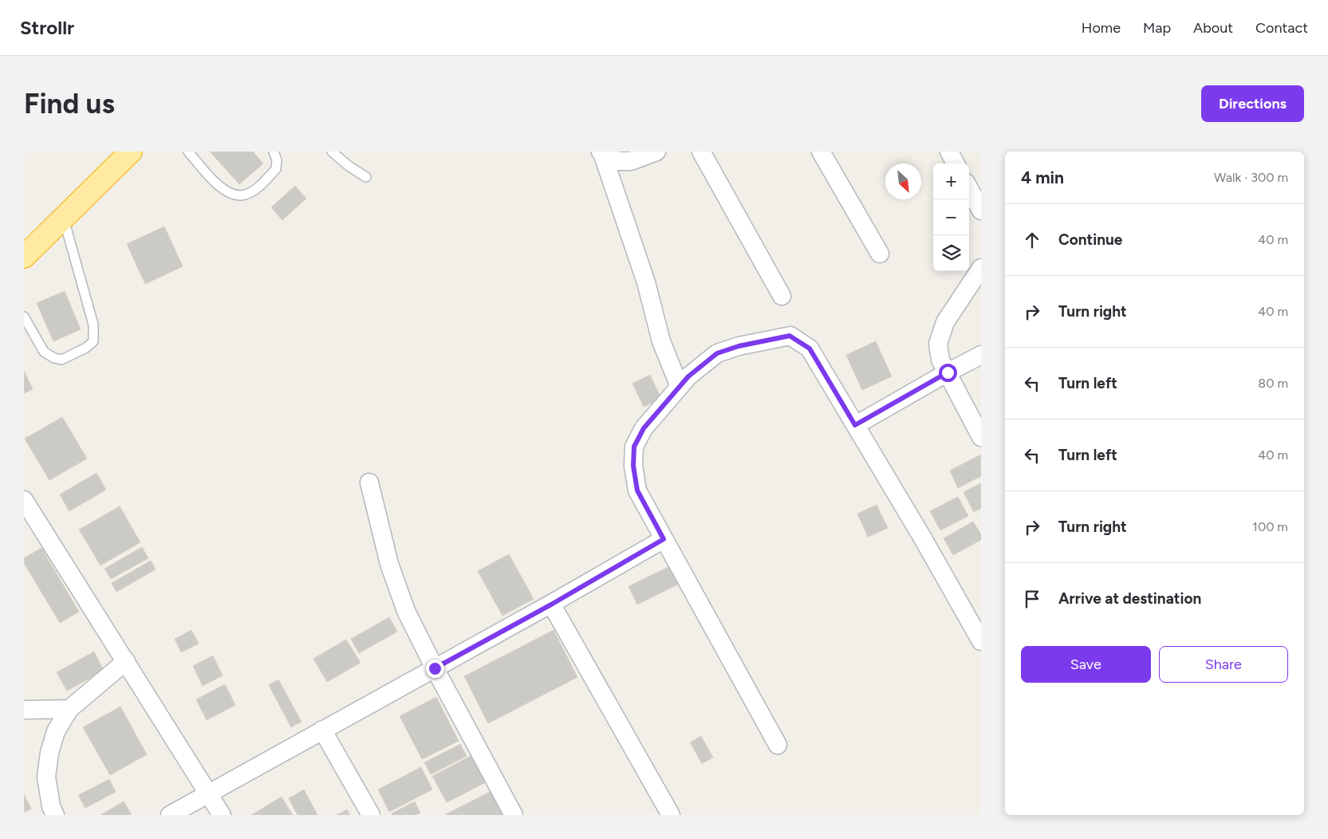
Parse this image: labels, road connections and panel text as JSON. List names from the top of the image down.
{
  "north": "bottom right",
  "page": {
    "header": "Strollr",
    "nav": [
      "Home",
      "Map",
      "About",
      "Contact"
    ],
    "buttons": [
      "Directions",
      ["Save", "Share"]
    ],
    "title": "Find us",
    "heading": ["4 min", "Walk · 300 m"],
    "map_buttons": ["+", "−"],
    "list": [
      ["Continue", "40 m"],
      ["Turn right", "40 m"],
      ["Turn left", "80 m"],
      ["Turn left", "40 m"],
      ["Turn right", "100 m"],
      "Arrive at destination"
    ]
  }
}
